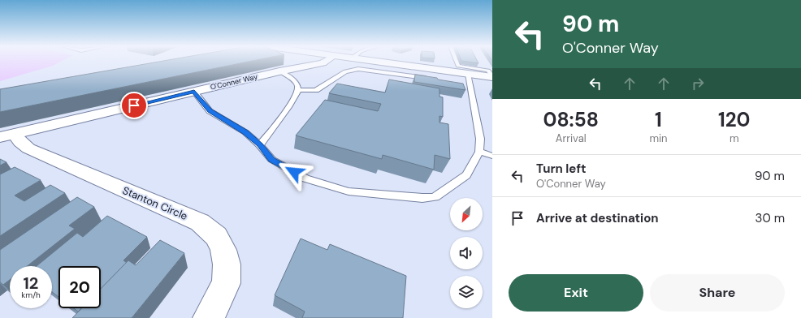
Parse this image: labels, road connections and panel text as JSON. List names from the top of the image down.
{
  "streets": {
    "street": ["O'Conner Way", "Stanton Circle"]
  },
  "crossings": [
    ["O'Conner Way", "Stanton Circle"]
  ],
  "north": "bottom left",
  "page": {
    "turn": ["90 m", "O'Conner Way"],
    "eta": [
      "08:58",
      "Arrival",
      "1",
      "min",
      "120",
      "m"
    ],
    "list": [
      {
        "name": "Turn left",
        "note": "O'Conner Way",
        "value": "90 m"
      },
      {
        "name": "Arrive at destination",
        "value": "30 m"
      }
    ],
    "speed": "12 km/h",
    "limit": "20",
    "buttons": ["Exit", "Share"]
  }
}
